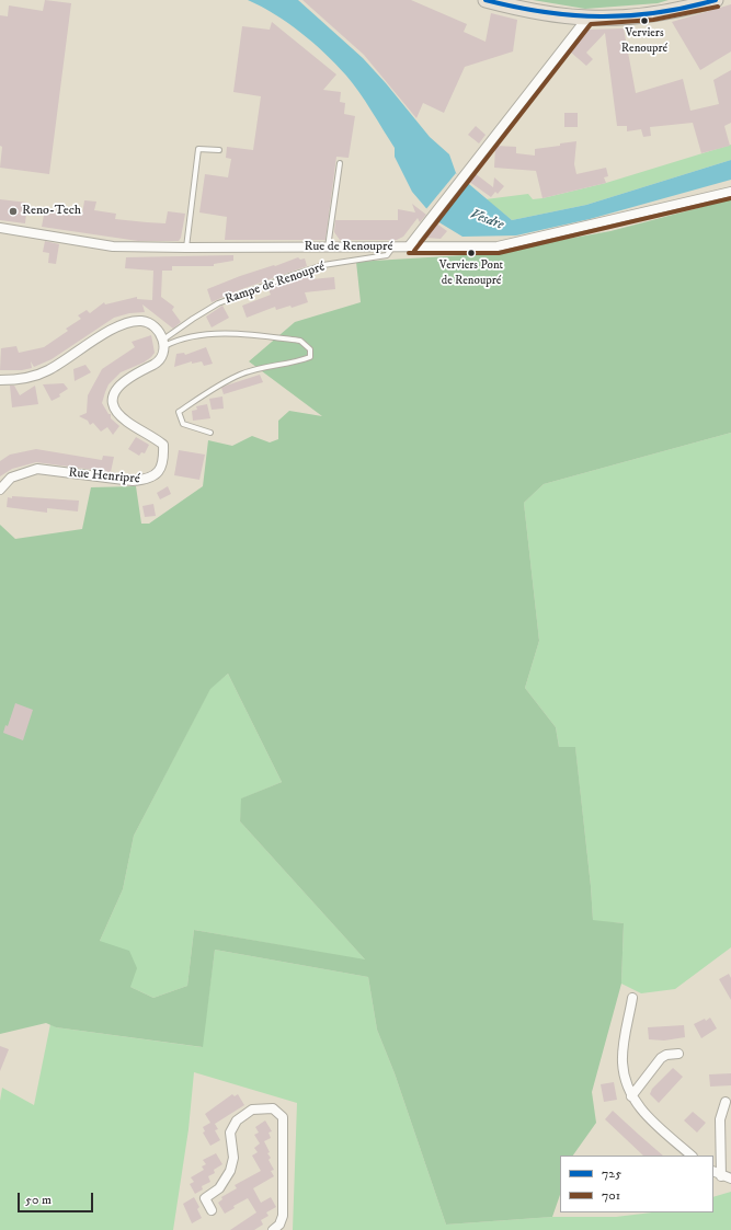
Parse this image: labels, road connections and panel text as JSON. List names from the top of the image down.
{
  "streets": {
    "street": ["Rue de Renoupré", "Rue Henripré"],
    "lane": ["Rampe de Renoupré"]
  },
  "crossings": [
    ["Rue de Renoupré", "Rampe de Renoupré"],
    ["Rampe de Renoupré", "Rue Henripré"]
  ],
  "water": ["Vesdre"],
  "places": ["Verviers Renoupré", "Reno-Tech", "Verviers Pont de Renoupré"],
  "lines": ["transit line 725", "transit line 701"],
  "legend": ["725", "701"],
  "scale_bar": "50 m"
}
